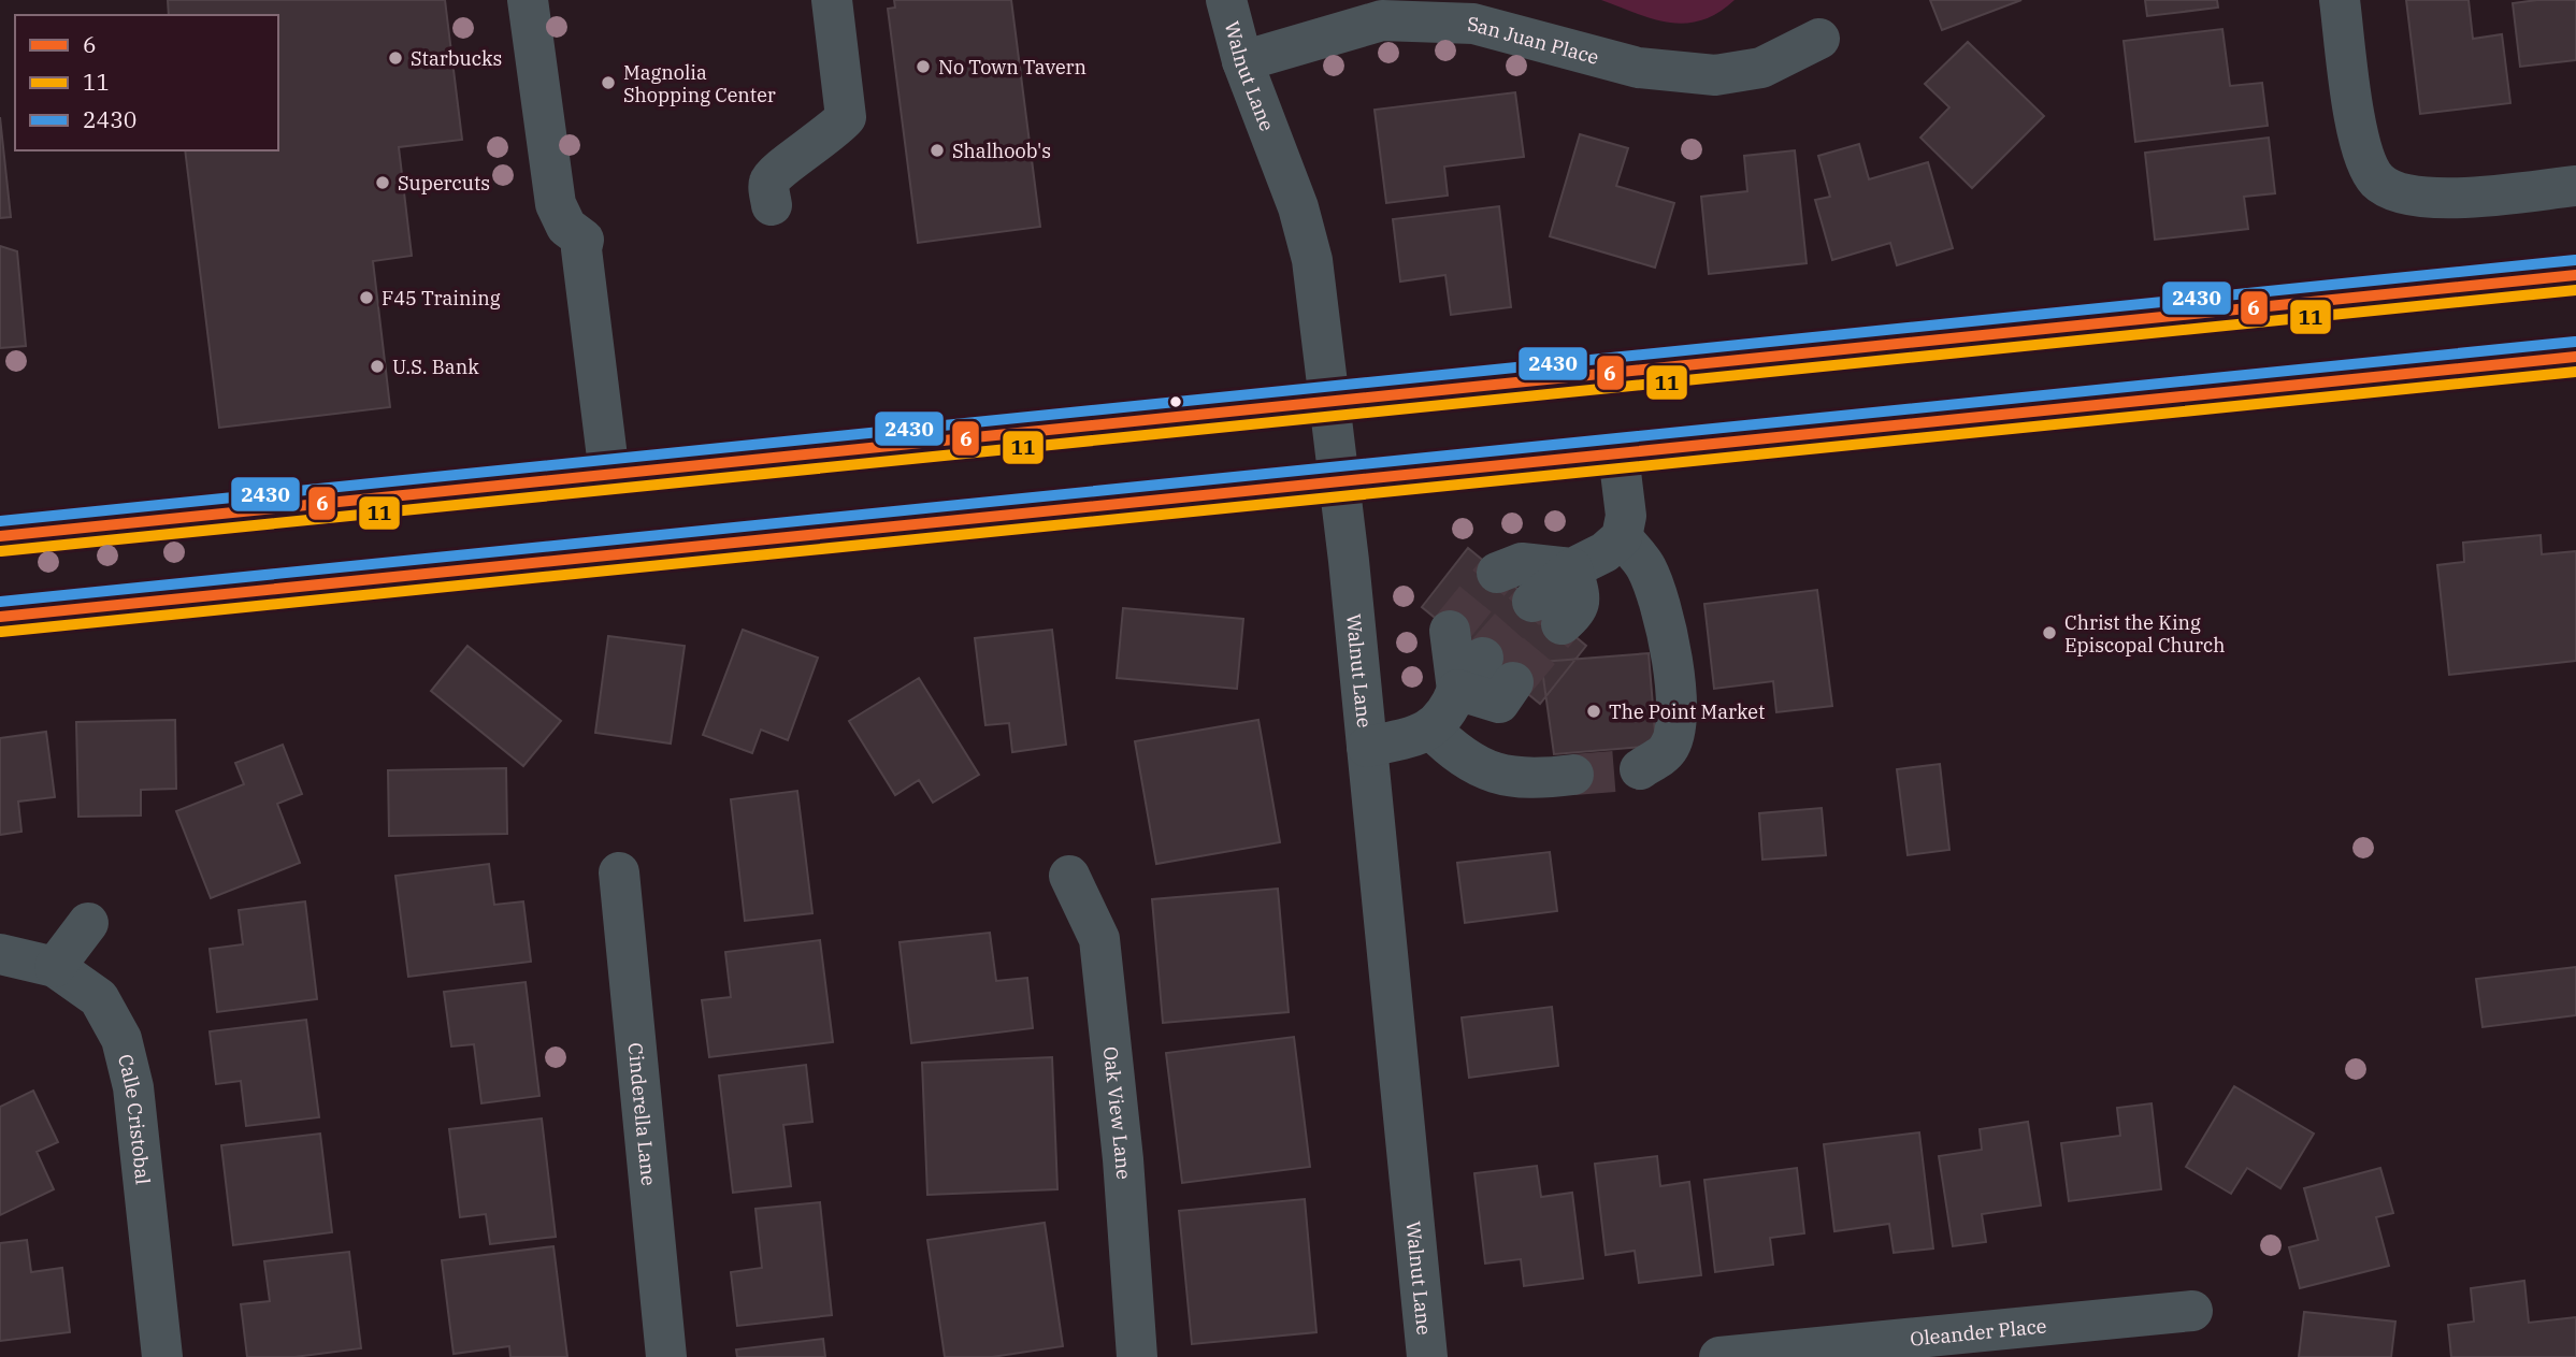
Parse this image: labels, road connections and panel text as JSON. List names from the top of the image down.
{
  "streets": {
    "street": [
      "San Juan Place",
      "Walnut Lane",
      "Oak View Lane",
      "Cinderella Lane",
      "Calle Cristobal",
      "Oleander Place"
    ]
  },
  "crossings": [
    ["San Juan Place", "Walnut Lane"]
  ],
  "places": [
    "Starbucks",
    "No Town Tavern",
    "Magnolia Shopping Center",
    "Shalhoob's",
    "Supercuts",
    "F45 Training",
    "U.S. Bank",
    "Christ the King Episcopal Church",
    "The Point Market"
  ],
  "lines": ["transit line 2430", "transit line 6", "transit line 11"],
  "legend": ["6", "11", "2430"]
}
